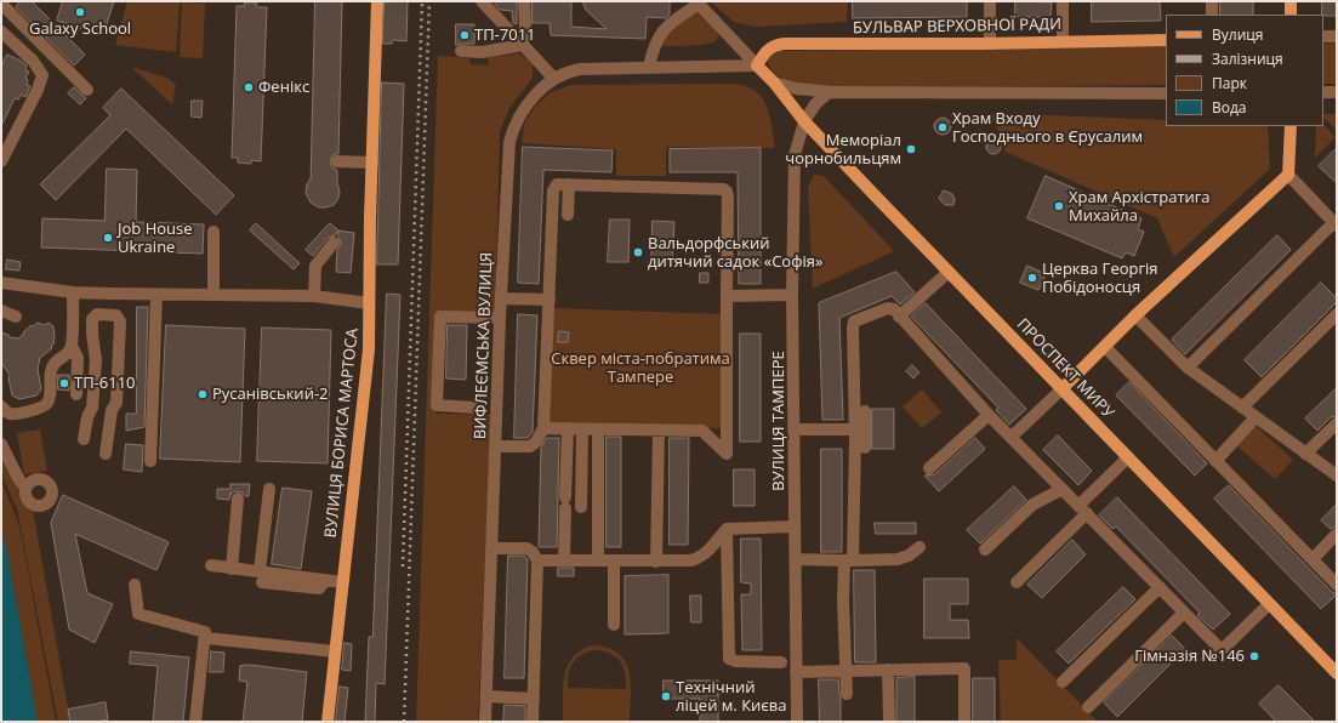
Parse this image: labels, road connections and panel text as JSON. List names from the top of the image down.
{
  "streets": {
    "main road": ["БУЛЬВАР ВЕРХОВНОЇ РАДИ", "ПРОСПЕКТ МИРУ", "ВУЛИЦЯ БОРИСА МАРТОСА"],
    "street": ["ВИФЛЕЄМСЬКА ВУЛИЦЯ", "ВУЛИЦЯ ТАМПЕРЕ"]
  },
  "crossings": [
    ["ПРОСПЕКТ МИРУ", "ВУЛИЦЯ ТАМПЕРЕ"]
  ],
  "parks": ["Сквер міста-побратима Тампере"],
  "places": [
    "Galaxy School",
    "ТП-7011",
    "Фенікс",
    "Храм Входу Господнього в Єрусалим",
    "Меморіал чорнобильцям",
    "Храм Архістратига Михайла",
    "Job House Ukraine",
    "Вальдорфський дитячий садок «Софія»",
    "Церква Георгія Побідоносця",
    "ТП-6110",
    "Русанівський-2",
    "Гімназія №146",
    "Технічний ліцей м. Києва"
  ],
  "legend": [
    "Вулиця",
    "Залізниця",
    "Парк",
    "Вода"
  ]
}
